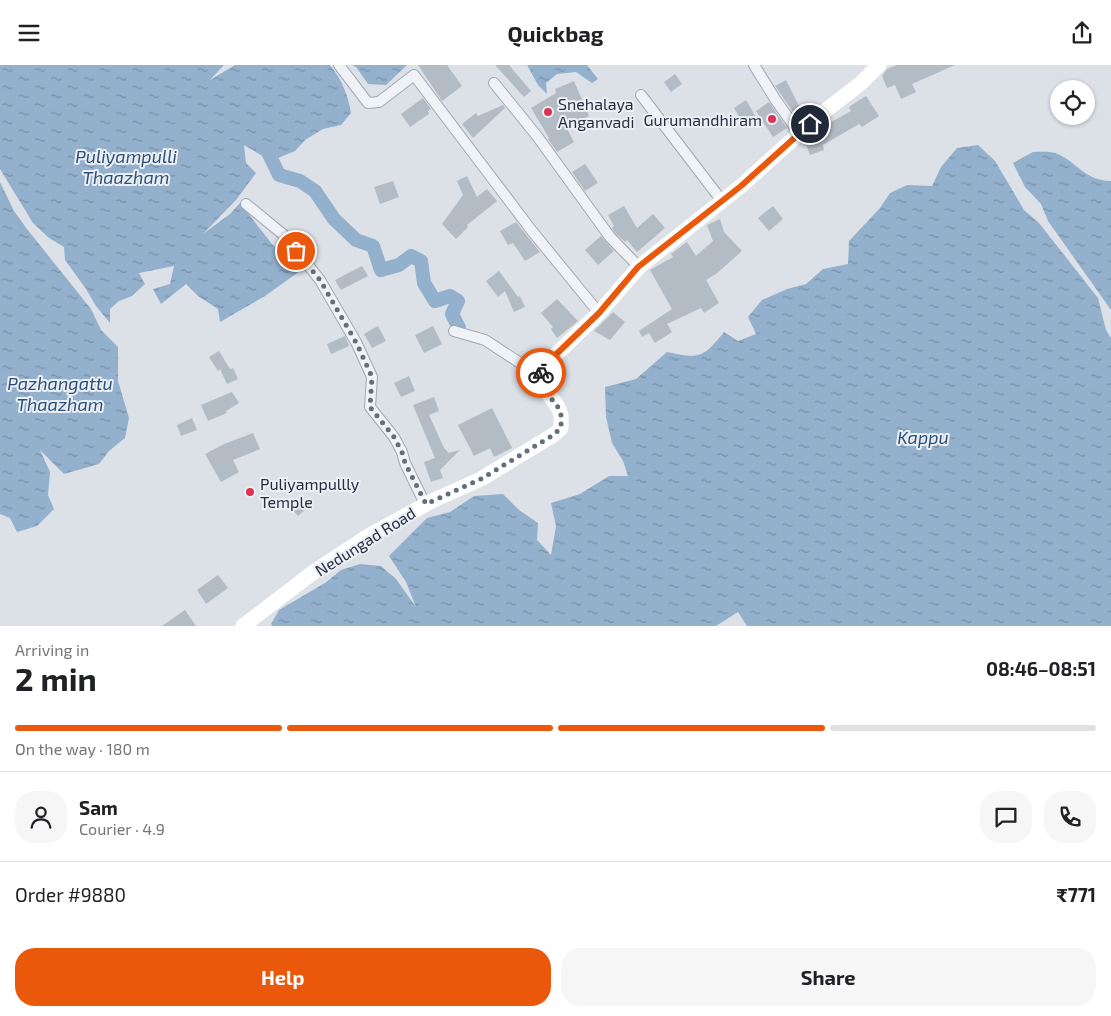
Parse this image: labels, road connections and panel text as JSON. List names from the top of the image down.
{
  "streets": {
    "main road": ["Nedungad Road"]
  },
  "water": ["Puliyampulli Thaazham", "Pazhangattu Thaazham", "Kappu"],
  "places": ["Snehalaya Anganvadi", "Gurumandhiram", "Puliyampullly Temple"],
  "page": {
    "header": "Quickbag",
    "heading": ["2 min", "Arriving in", "08:46–08:51"],
    "panel": [
      "Sam",
      "Courier · 4.9",
      "Order #9880",
      "₹771"
    ],
    "bar": "On the way · 180 m",
    "buttons": ["Help", "Share"]
  }
}
